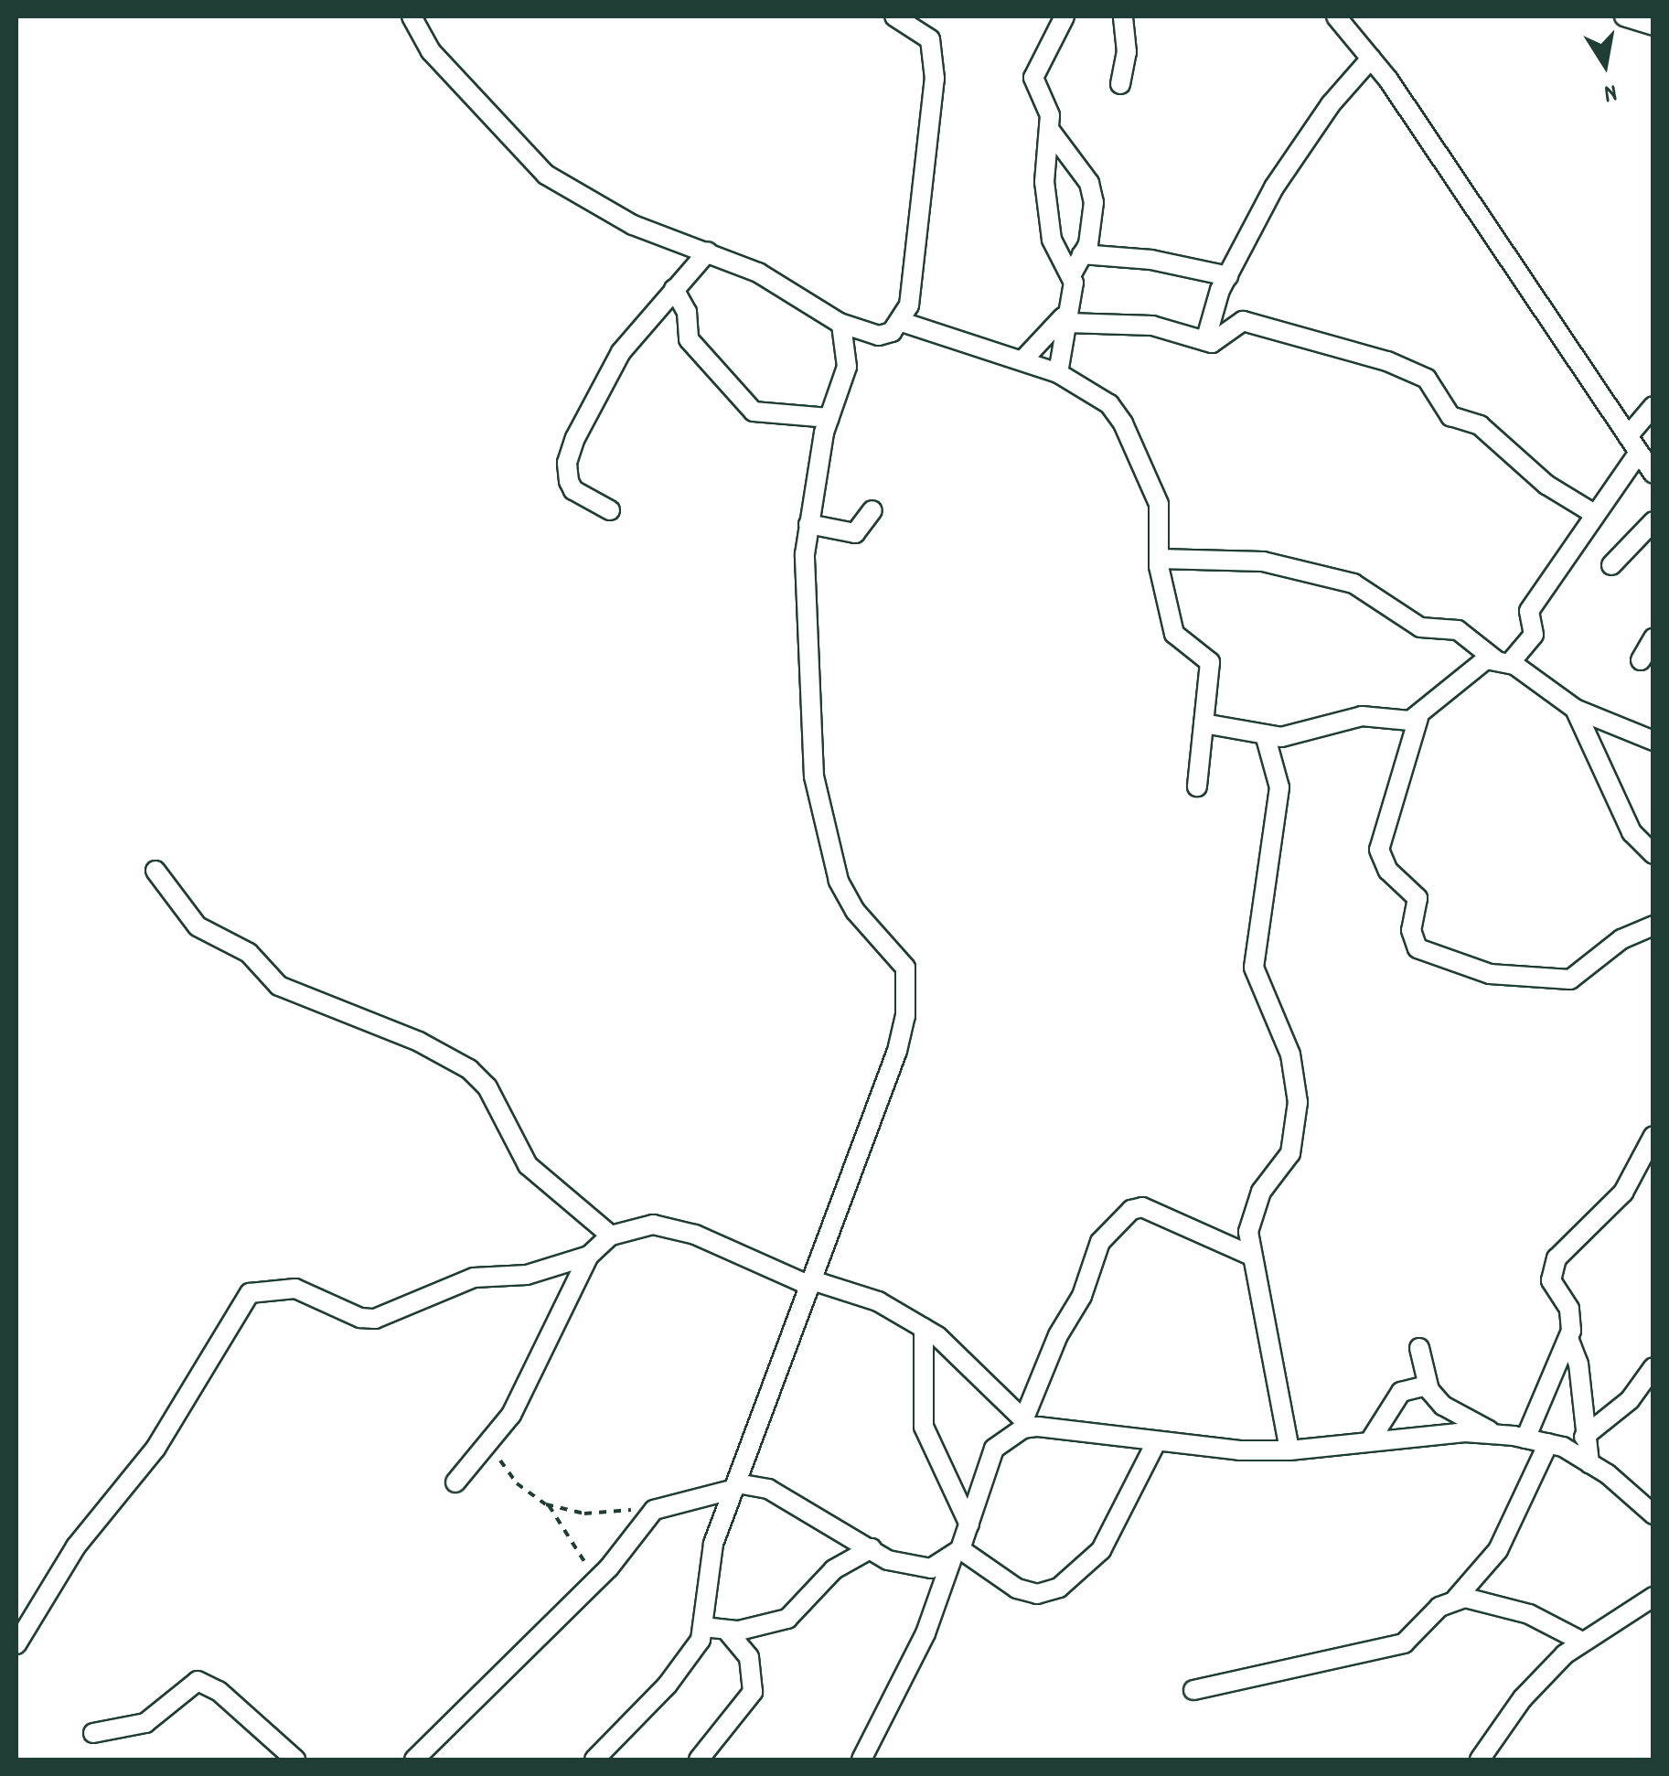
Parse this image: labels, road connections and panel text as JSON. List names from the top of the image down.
{
  "north": "bottom"
}
